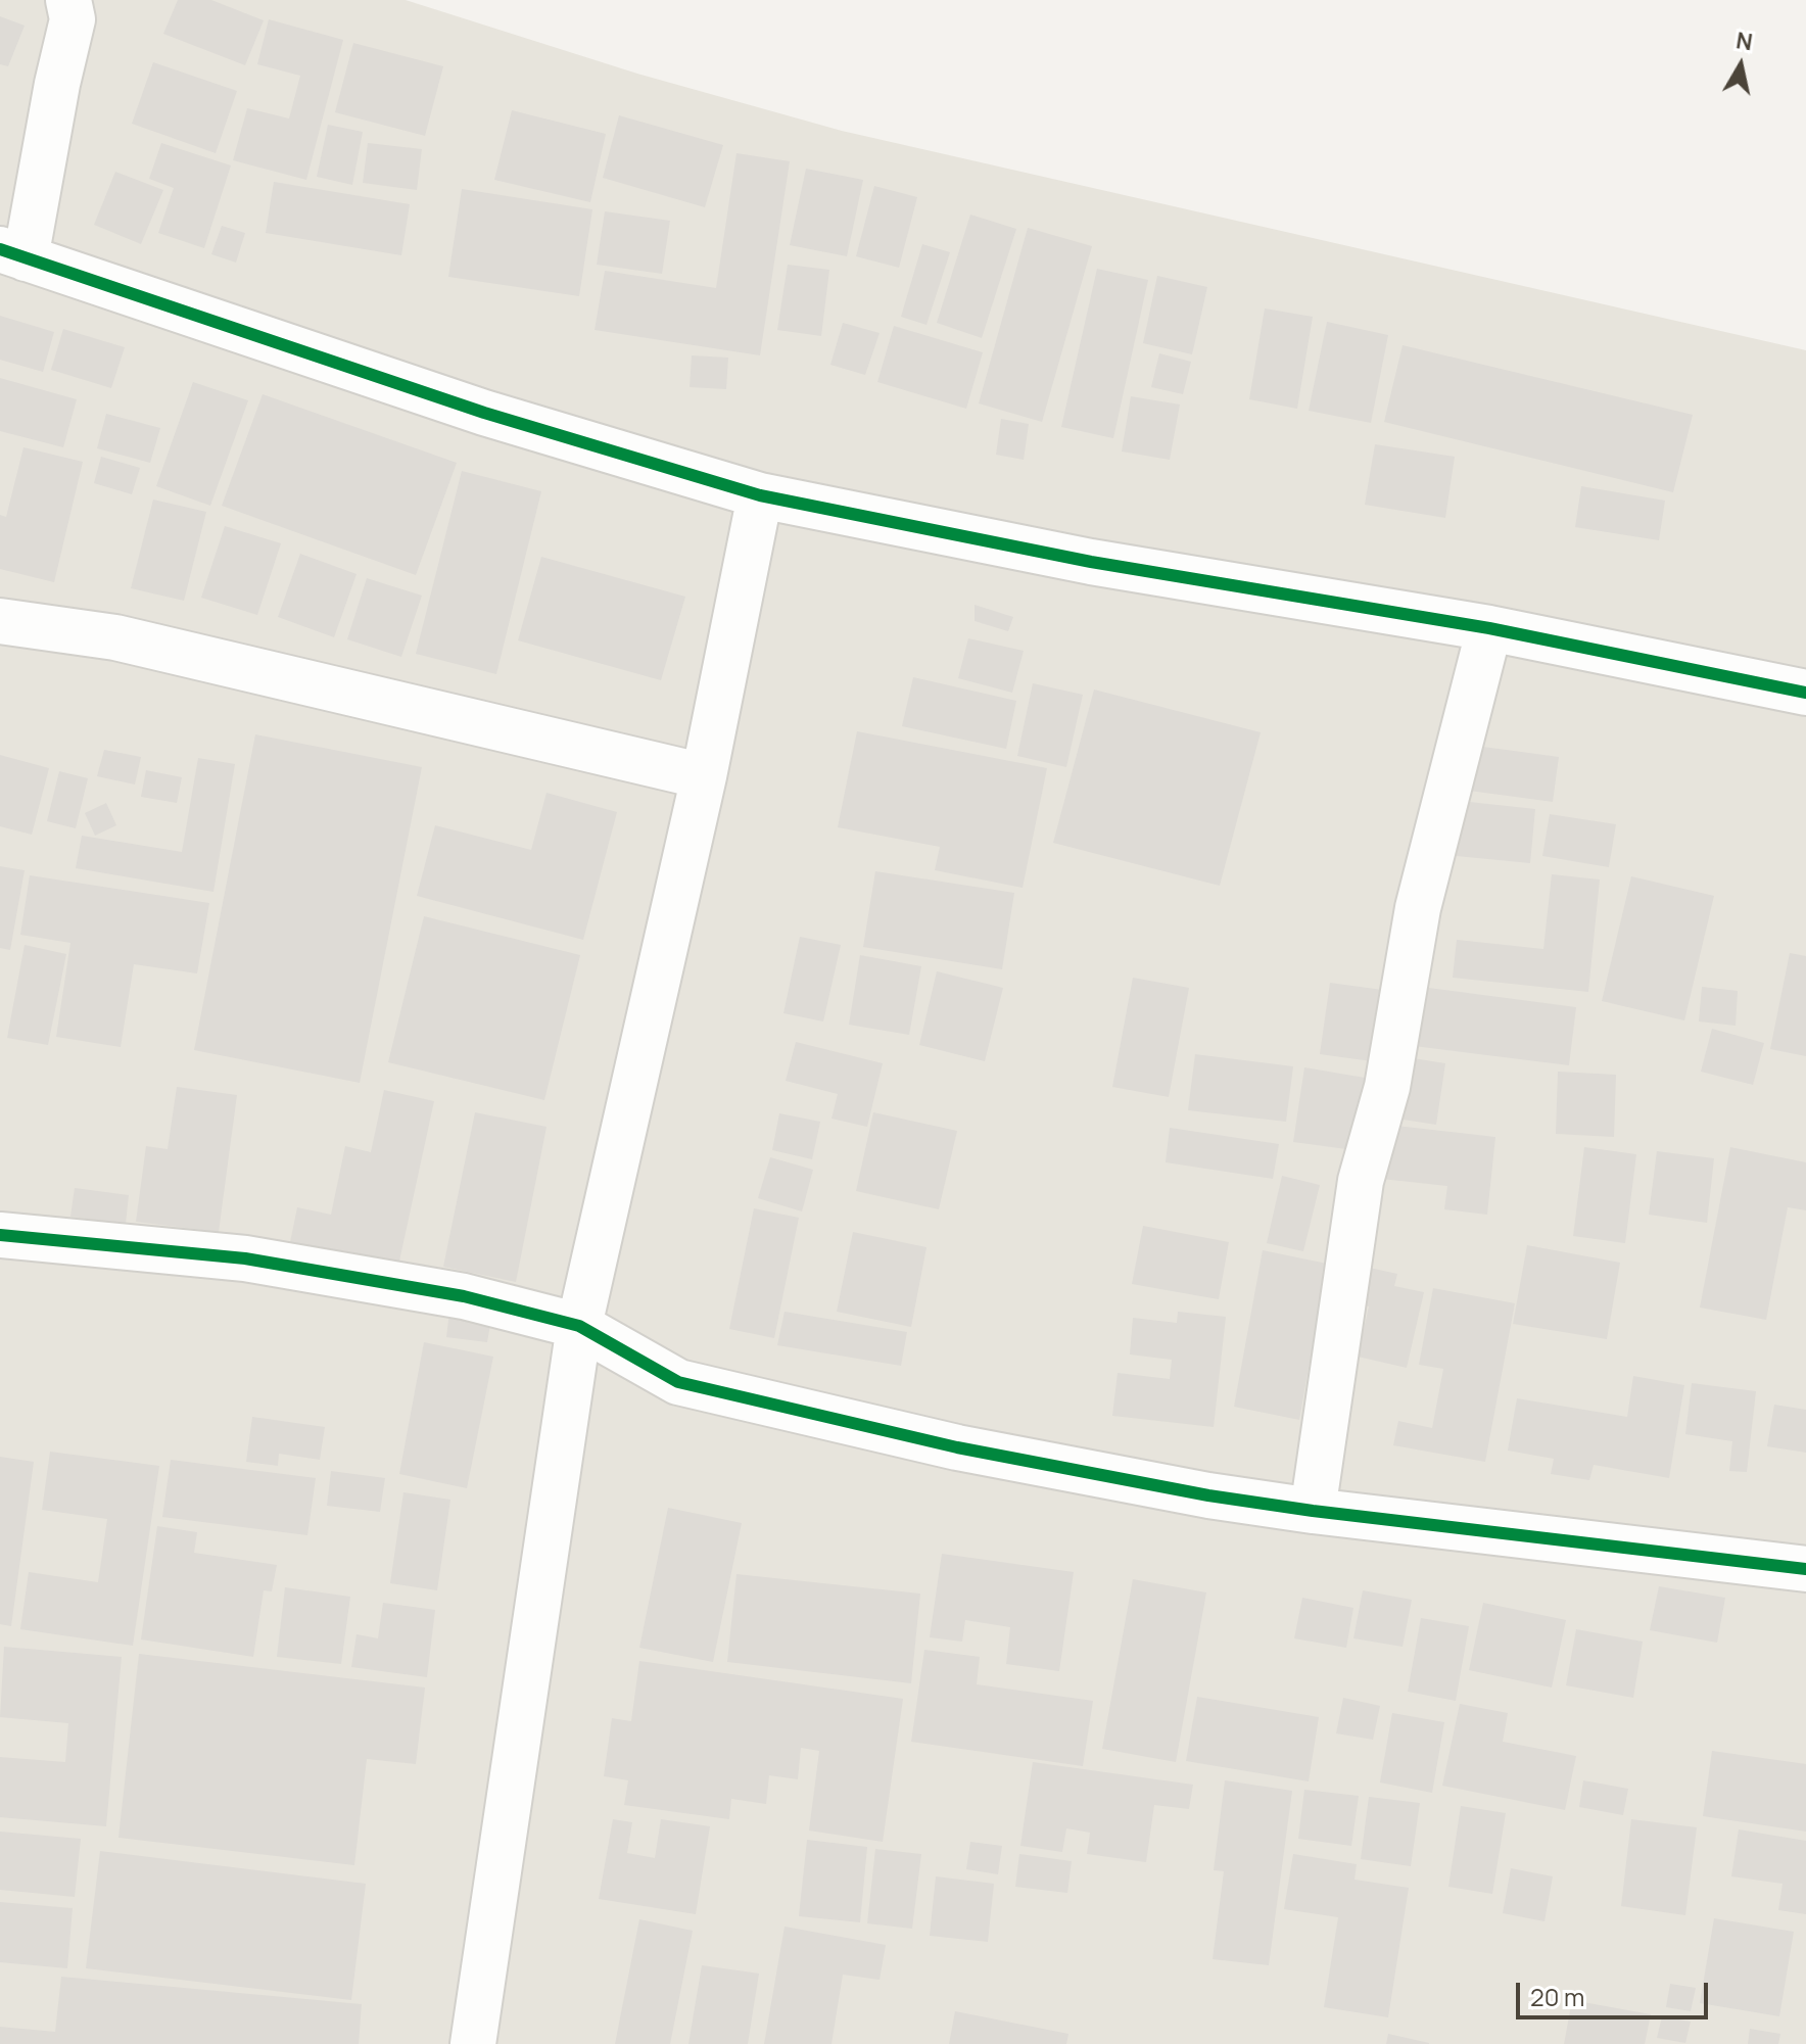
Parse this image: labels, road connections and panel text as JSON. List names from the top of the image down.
{
  "scale_bar": "20 m",
  "north": "top"
}
